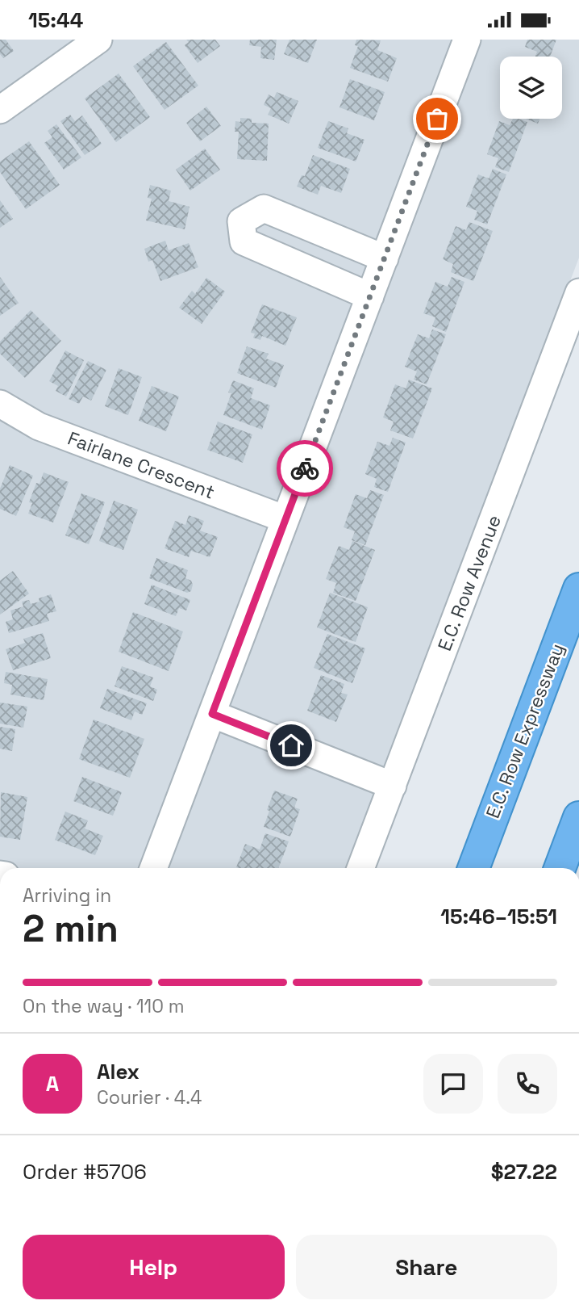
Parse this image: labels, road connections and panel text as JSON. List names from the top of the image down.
{
  "streets": {
    "highway": ["E.C. Row Expressway"],
    "street": ["Fairlane Crescent", "E.C. Row Avenue"]
  },
  "page": {
    "status": "15:44",
    "heading": ["2 min", "Arriving in", "15:46–15:51"],
    "panel": [
      "Alex",
      "Courier · 4.4",
      "Order #5706",
      "$27.22"
    ],
    "bar": "On the way · 110 m",
    "round": "A",
    "buttons": ["Help", "Share"]
  }
}
